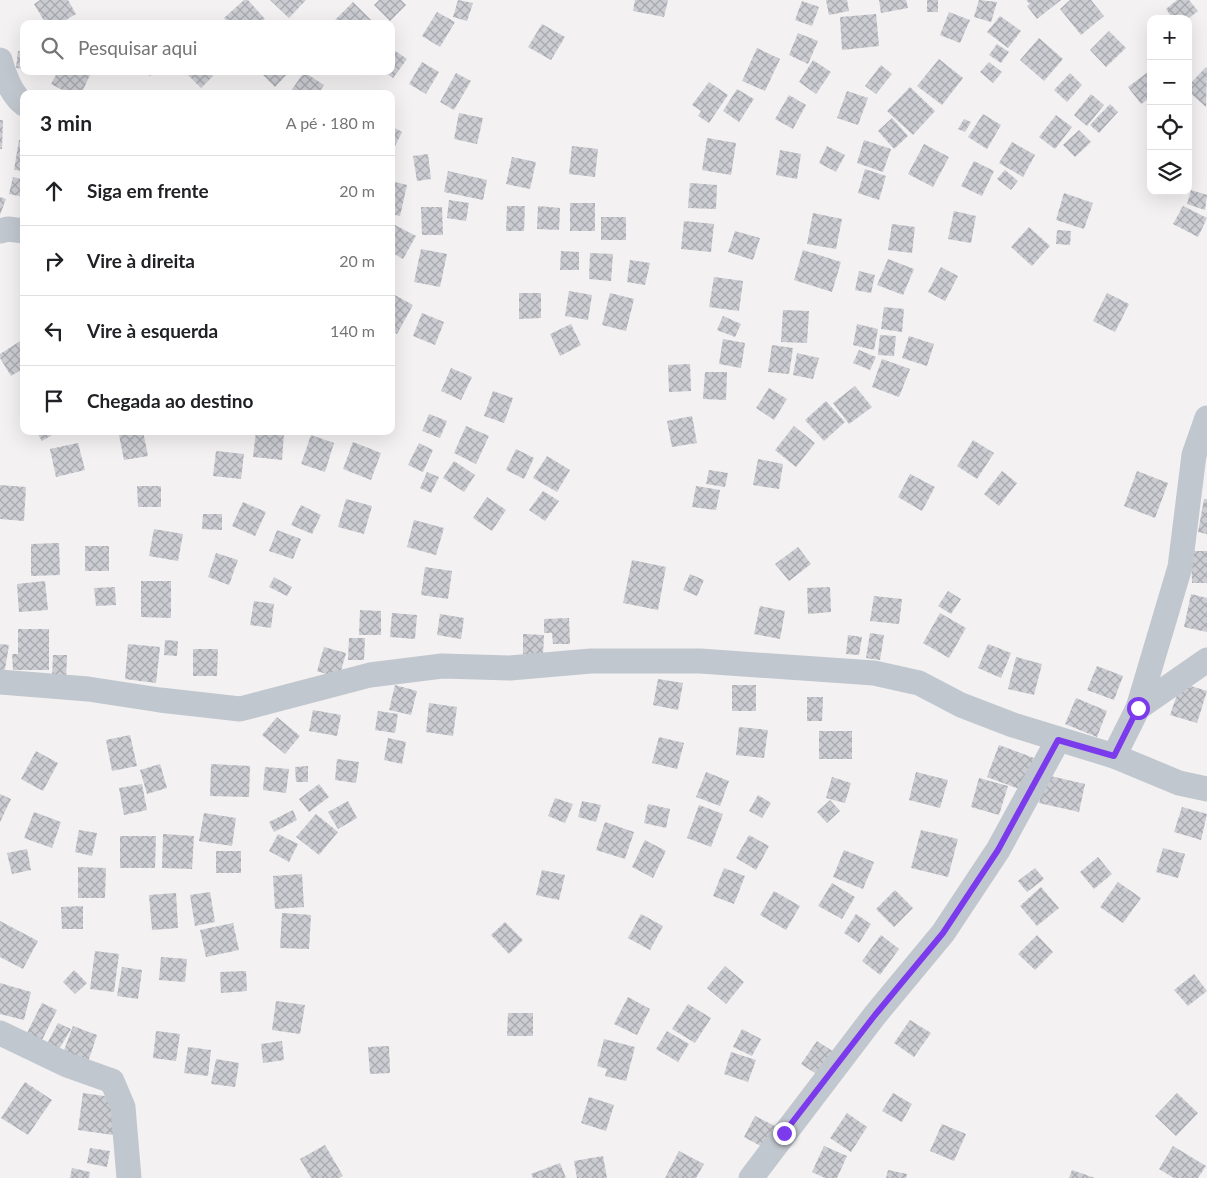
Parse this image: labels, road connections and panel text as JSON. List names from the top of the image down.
{
  "page": {
    "map_buttons": ["+", "−"],
    "search": "Pesquisar aqui",
    "heading": ["3 min", "A pé · 180 m"],
    "list": [
      ["Siga em frente", "20 m"],
      ["Vire à direita", "20 m"],
      ["Vire à esquerda", "140 m"],
      "Chegada ao destino"
    ]
  }
}
